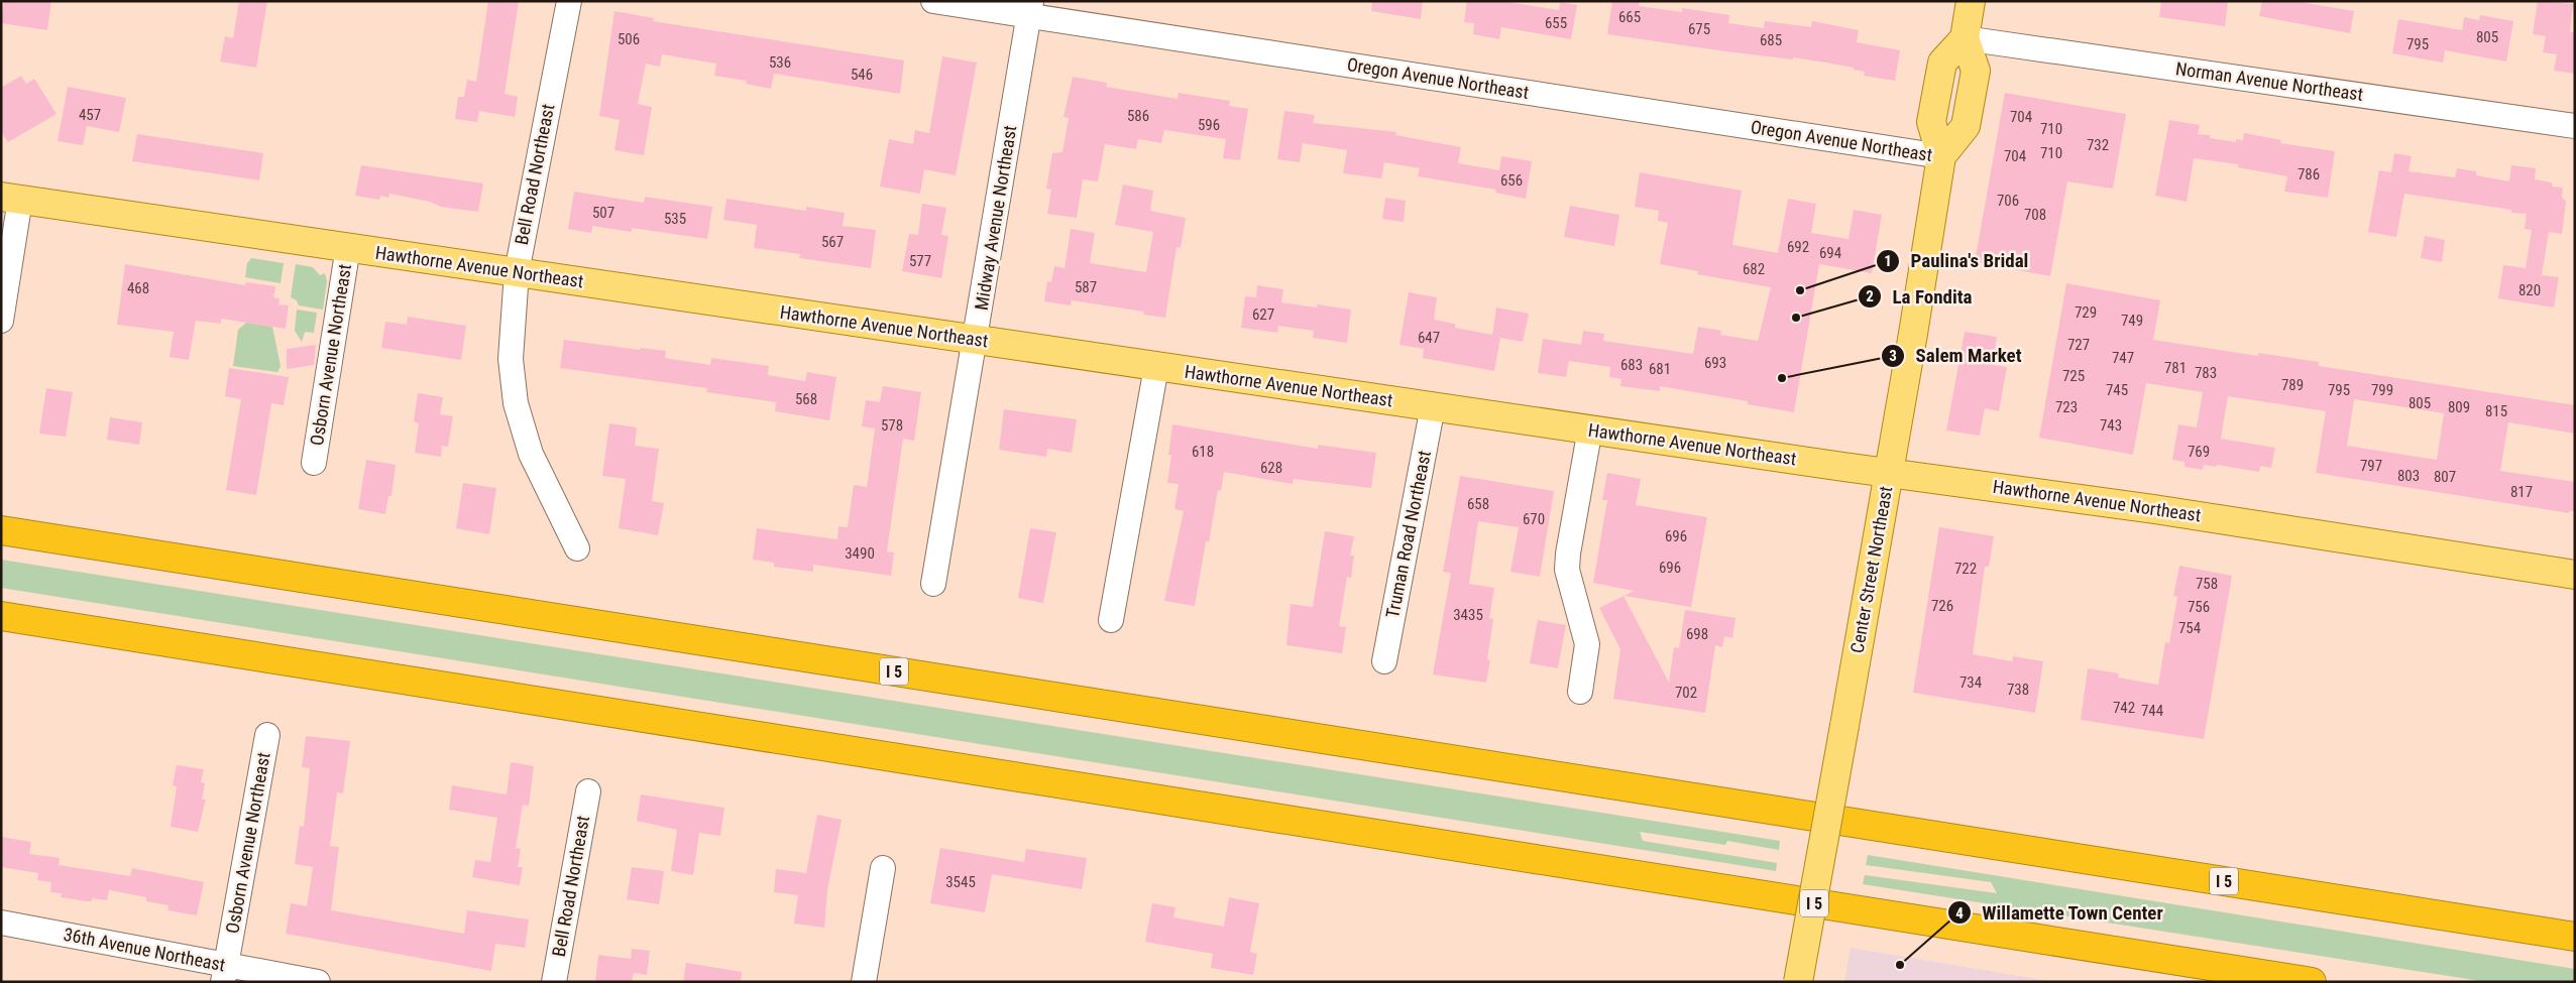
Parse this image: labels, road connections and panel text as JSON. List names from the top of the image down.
{
  "streets": {
    "highway": ["I 5"],
    "main road": ["Hawthorne Avenue Northeast", "Center Street Northeast"],
    "street": [
      "Oregon Avenue Northeast",
      "Norman Avenue Northeast",
      "Bell Road Northeast",
      "Midway Avenue Northeast",
      "Osborn Avenue Northeast",
      "Truman Road Northeast",
      "36th Avenue Northeast"
    ]
  },
  "crossings": [
    ["Oregon Avenue Northeast", "Midway Avenue Northeast"],
    ["Oregon Avenue Northeast", "Center Street Northeast"],
    ["Norman Avenue Northeast", "Center Street Northeast"],
    ["Bell Road Northeast", "Hawthorne Avenue Northeast"],
    ["Midway Avenue Northeast", "Hawthorne Avenue Northeast"],
    ["Hawthorne Avenue Northeast", "Osborn Avenue Northeast"],
    ["Hawthorne Avenue Northeast", "Truman Road Northeast"],
    ["Hawthorne Avenue Northeast", "Center Street Northeast"],
    ["Osborn Avenue Northeast", "36th Avenue Northeast"]
  ],
  "places": [
    "Paulina's Bridal",
    "La Fondita",
    "Salem Market",
    "Willamette Town Center"
  ],
  "house_numbers": [
    "665",
    "655",
    "675",
    "805",
    "506",
    "685",
    "795",
    "536",
    "546",
    "457",
    "586",
    "704",
    "596",
    "710",
    "732",
    "710",
    "704",
    "786",
    "656",
    "706",
    "507",
    "708",
    "535",
    "567",
    "692",
    "694",
    "577",
    "682",
    "587",
    "468",
    "820",
    "729",
    "627",
    "749",
    "647",
    "727",
    "747",
    "693",
    "683",
    "781",
    "681",
    "783",
    "725",
    "789",
    "745",
    "795",
    "799",
    "568",
    "805",
    "723",
    "809",
    "815",
    "578",
    "743",
    "618",
    "769",
    "797",
    "628",
    "803",
    "807",
    "817",
    "658",
    "670",
    "696",
    "3490",
    "696",
    "722",
    "758",
    "726",
    "756",
    "3435",
    "754",
    "698",
    "734",
    "738",
    "702",
    "742",
    "744",
    "3545"
  ]
}
